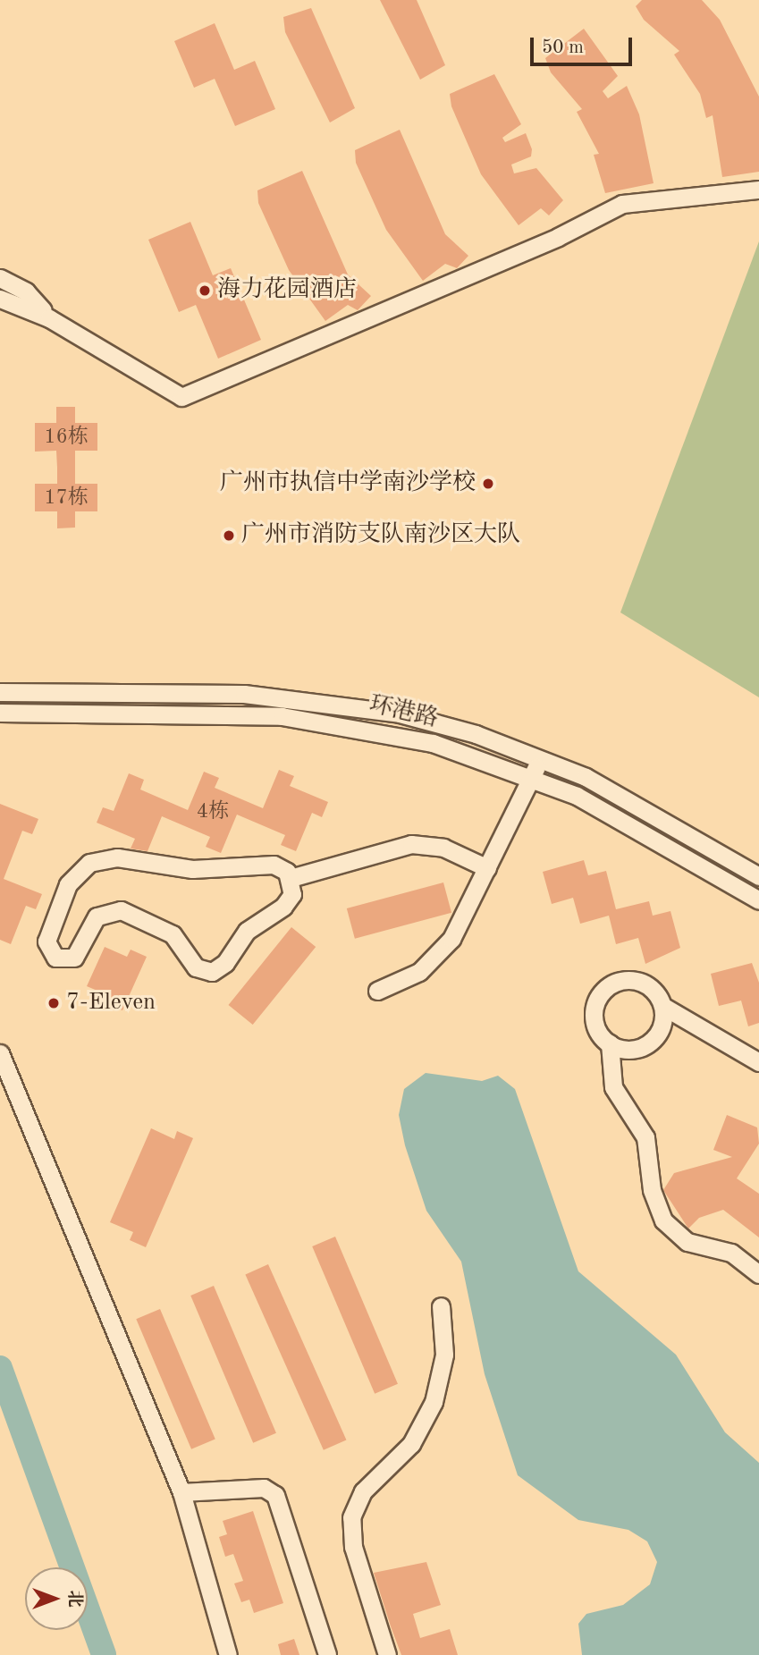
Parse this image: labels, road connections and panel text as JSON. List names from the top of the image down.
{
  "streets": {
    "street": ["环港路"]
  },
  "places": [
    "海力花园酒店",
    "广州市执信中学南沙学校",
    "广州市消防支队南沙区大队",
    "7-Eleven"
  ],
  "house_numbers": ["16栋", "17栋", "4栋"],
  "scale_bar": "50 m",
  "north": "right"
}
